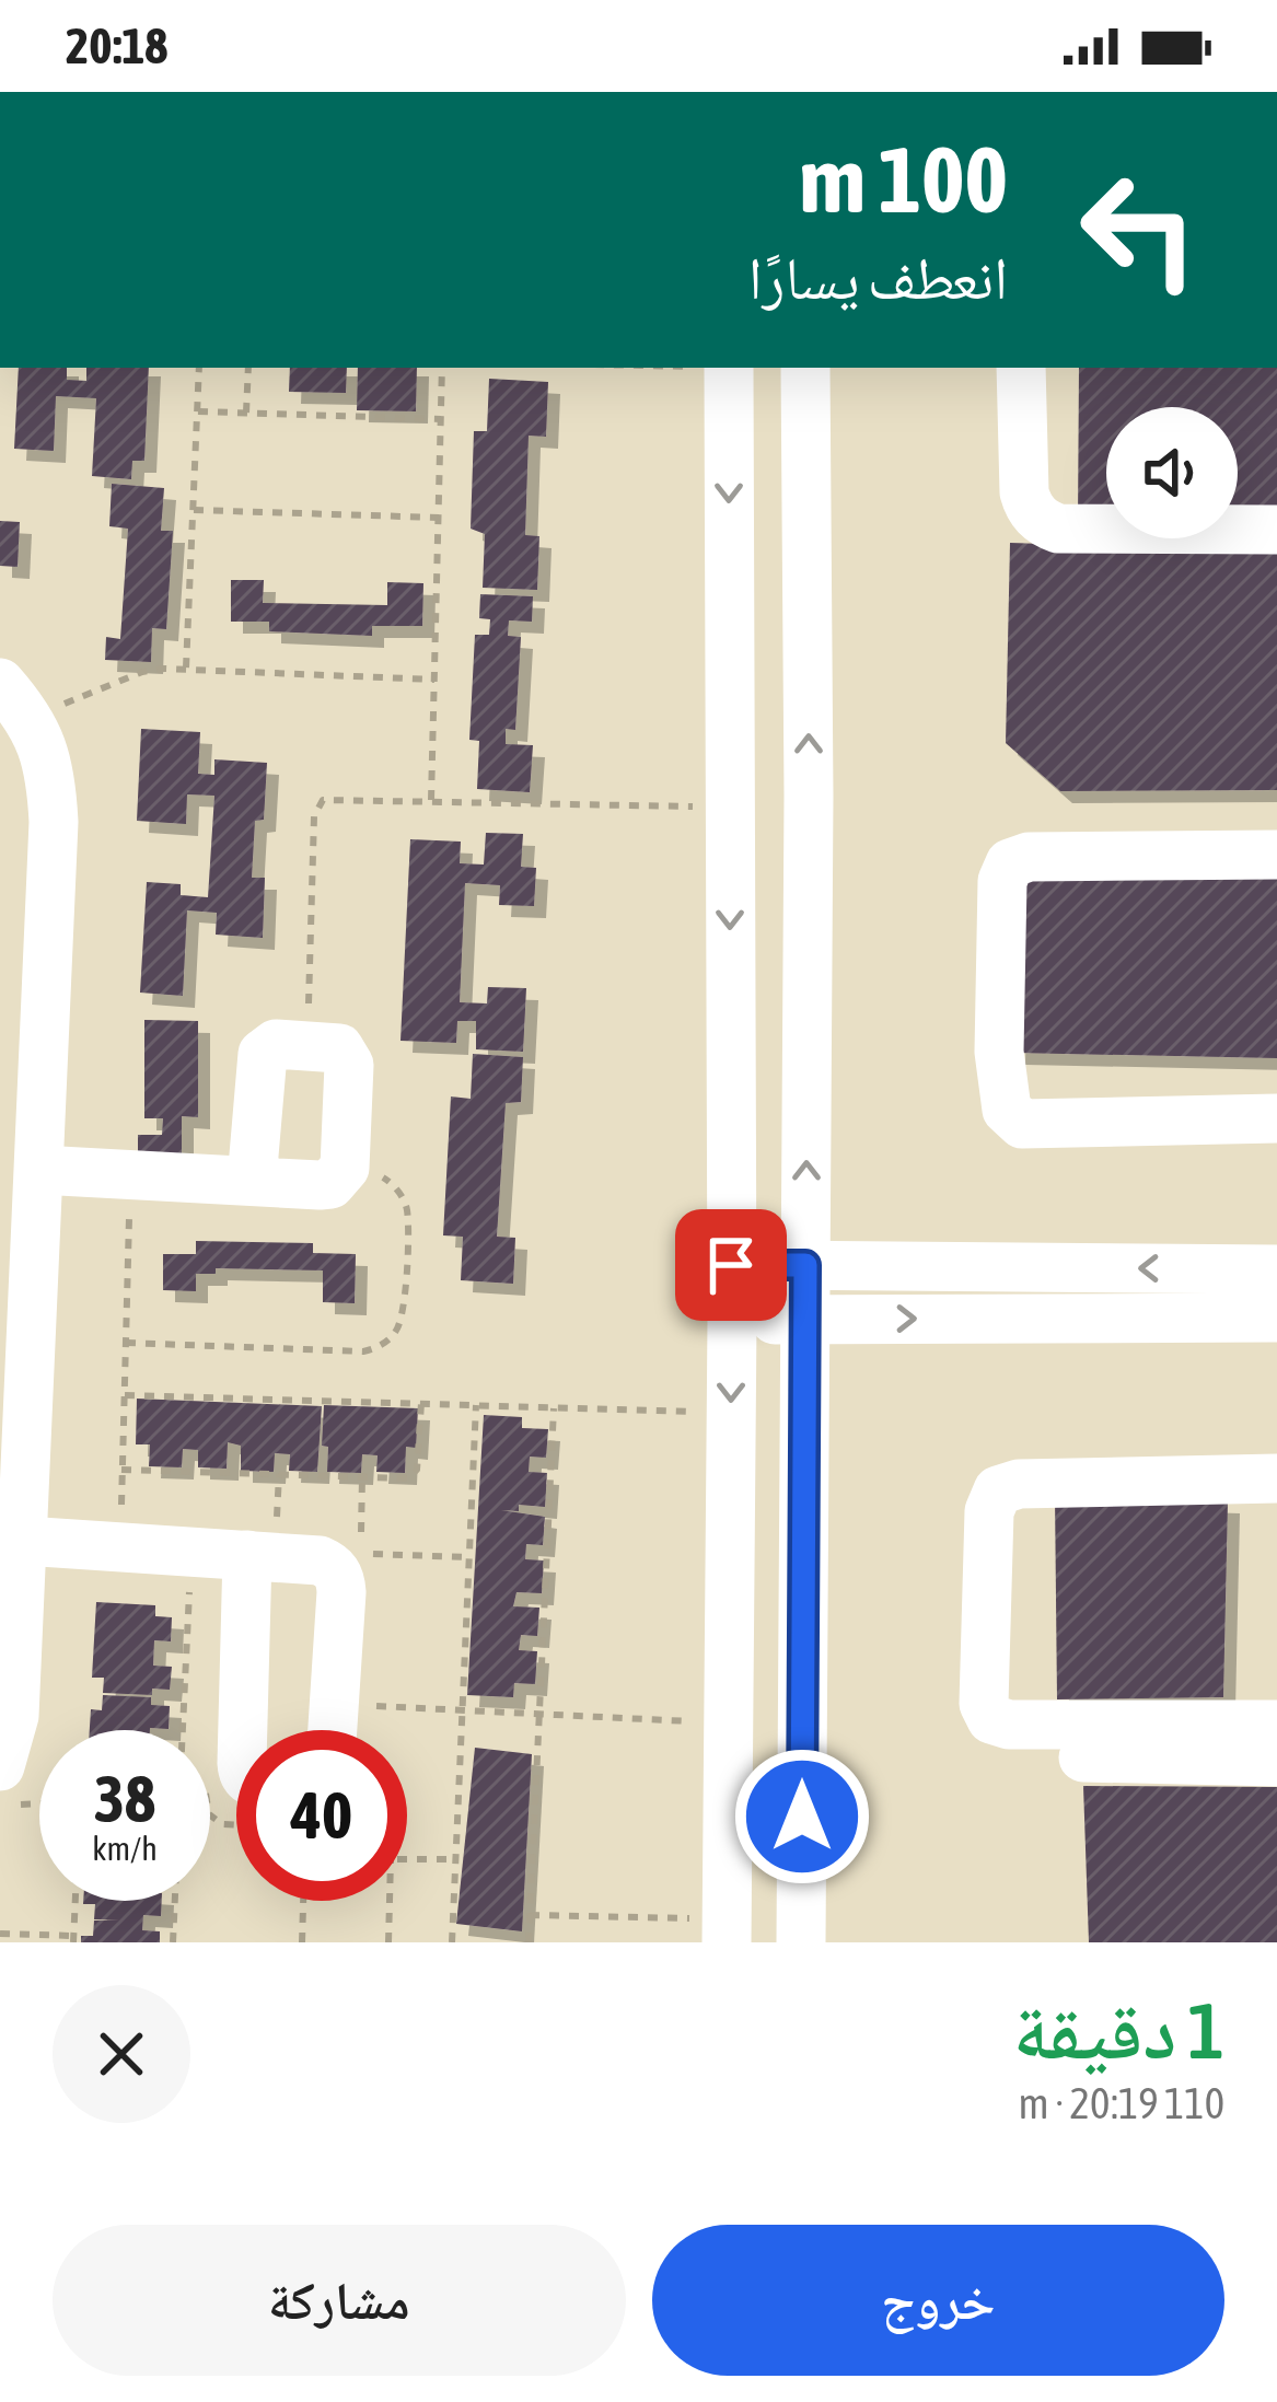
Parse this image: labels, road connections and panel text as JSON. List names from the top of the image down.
{
  "page": {
    "status": "20:18",
    "turn": ["100 m", "انعطف يسارًا"],
    "speed": "38 km/h",
    "limit": "40",
    "heading": ["1 دقيقة", "110 m · 20:19"],
    "buttons": ["خروج", "مشاركة"]
  }
}
